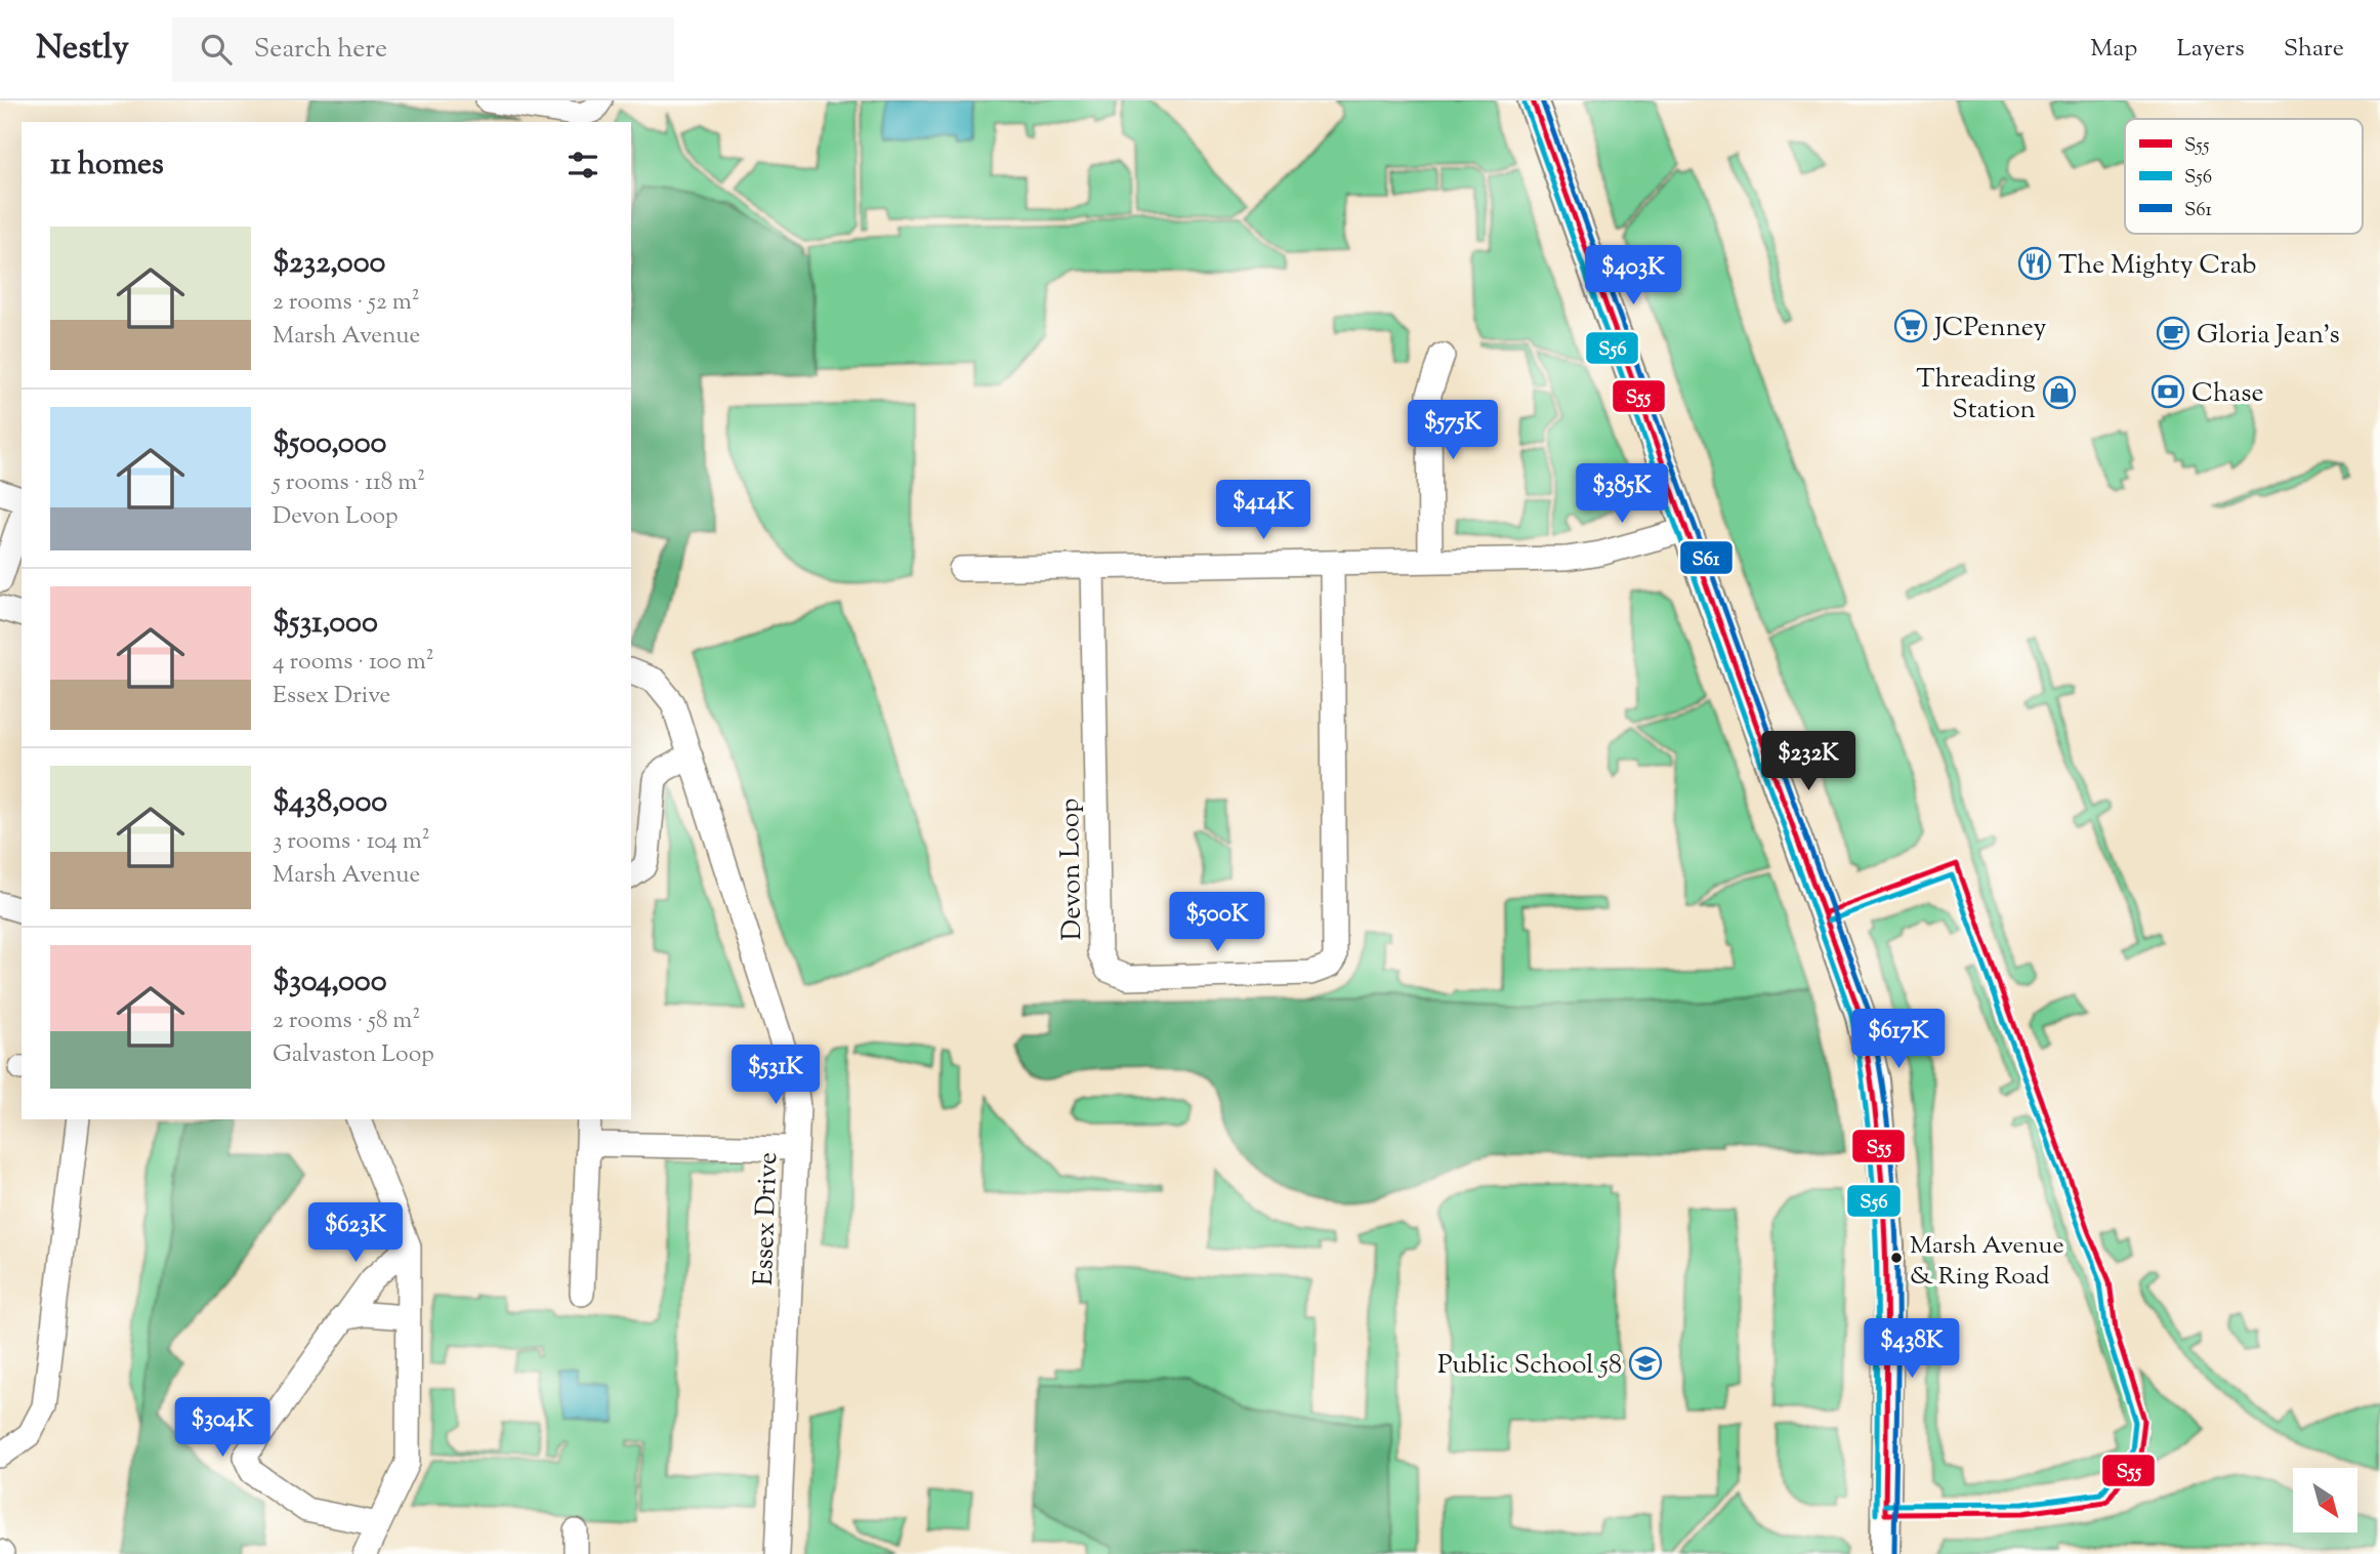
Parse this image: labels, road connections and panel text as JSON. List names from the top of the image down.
{
  "streets": {
    "street": ["Devon Loop", "Essex Drive"]
  },
  "places": {
    "restaurant": ["The Mighty Crab"],
    "supermarket": ["JCPenney"],
    "cafe": ["Gloria Jean's"],
    "bank": ["Chase"],
    "shop": ["Threading Station"],
    "other": ["Marsh Avenue & Ring Road"],
    "school or university": ["Public School 58"]
  },
  "lines": ["transit line S55", "transit line S61", "transit line S56"],
  "legend": ["S55", "S56", "S61"],
  "north": "bottom right",
  "page": {
    "header": "Nestly",
    "search": "Search here",
    "nav": ["Map", "Layers", "Share"],
    "heading": "11 homes",
    "list": [
      {
        "name": "$232,000",
        "note": "2 rooms · 52 m² · Marsh Avenue"
      },
      {
        "name": "$500,000",
        "note": "5 rooms · 118 m² · Devon Loop"
      },
      {
        "name": "$531,000",
        "note": "4 rooms · 100 m² · Essex Drive"
      },
      {
        "name": "$438,000",
        "note": "3 rooms · 104 m² · Marsh Avenue"
      },
      {
        "name": "$304,000",
        "note": "2 rooms · 58 m² · Galvaston Loop"
      }
    ],
    "price": [
      "$403K",
      "$575K",
      "$385K",
      "$414K",
      "$232K",
      "$500K",
      "$617K",
      "$531K",
      "$623K",
      "$438K",
      "$304K"
    ]
  }
}
